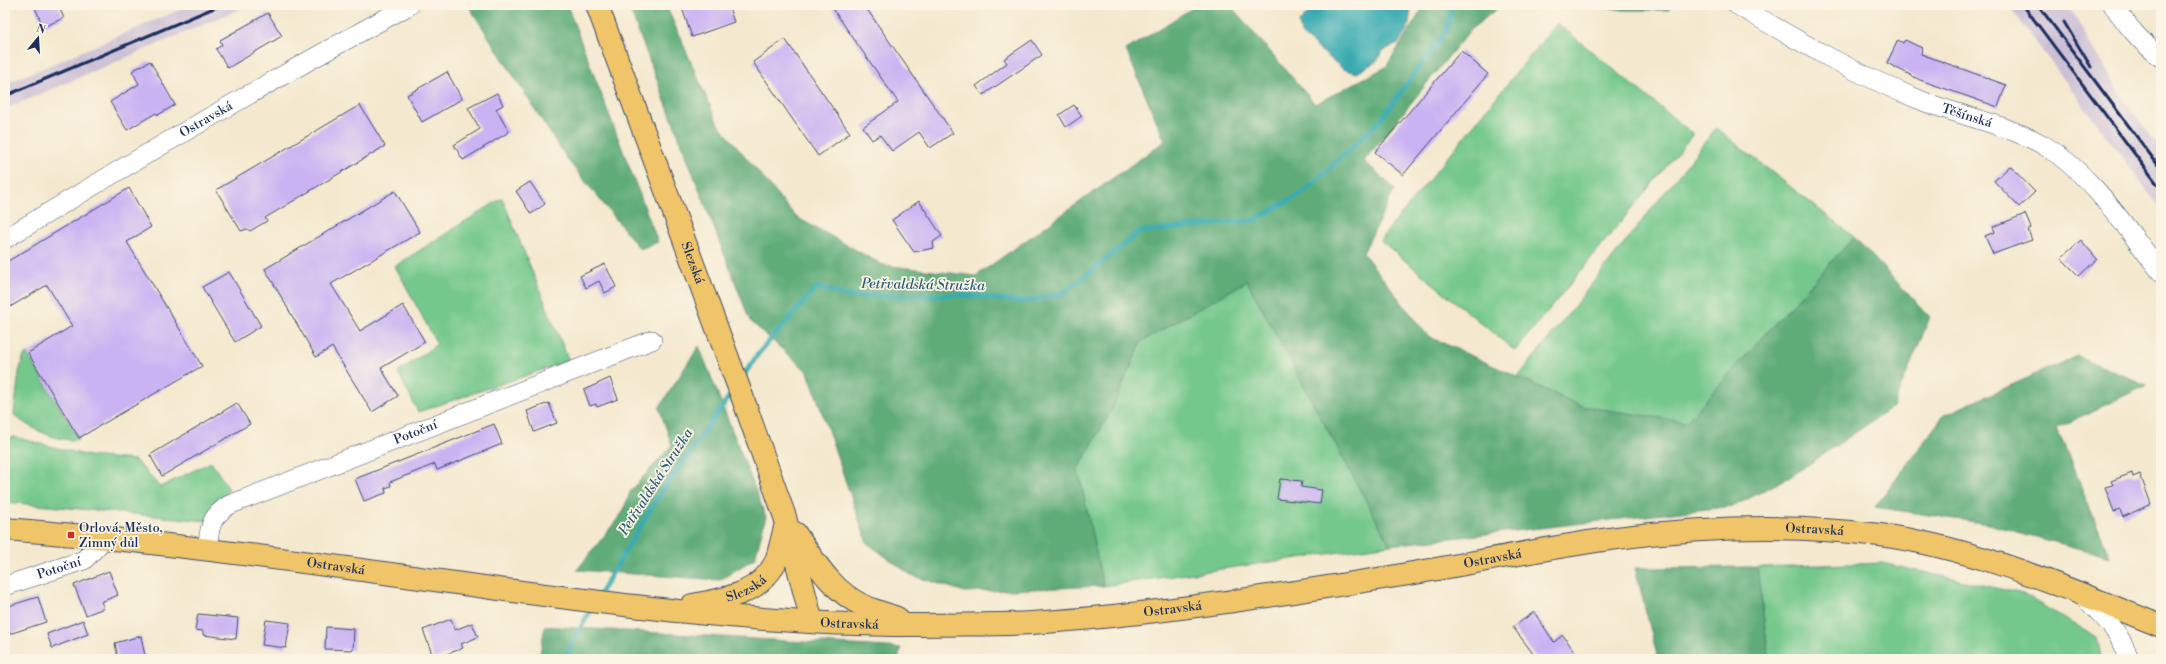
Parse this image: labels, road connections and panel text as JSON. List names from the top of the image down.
{
  "streets": {
    "main road": ["Ostravská", "Slezská"],
    "street": ["Těšínská", "Potoční"]
  },
  "crossings": [
    ["Ostravská", "Slezská"],
    ["Ostravská", "Potoční"]
  ],
  "water": ["Petřvaldská Stružka"],
  "places": {
    "transit": ["Orlová, Město, Zimný důl"]
  },
  "north": "top"
}
